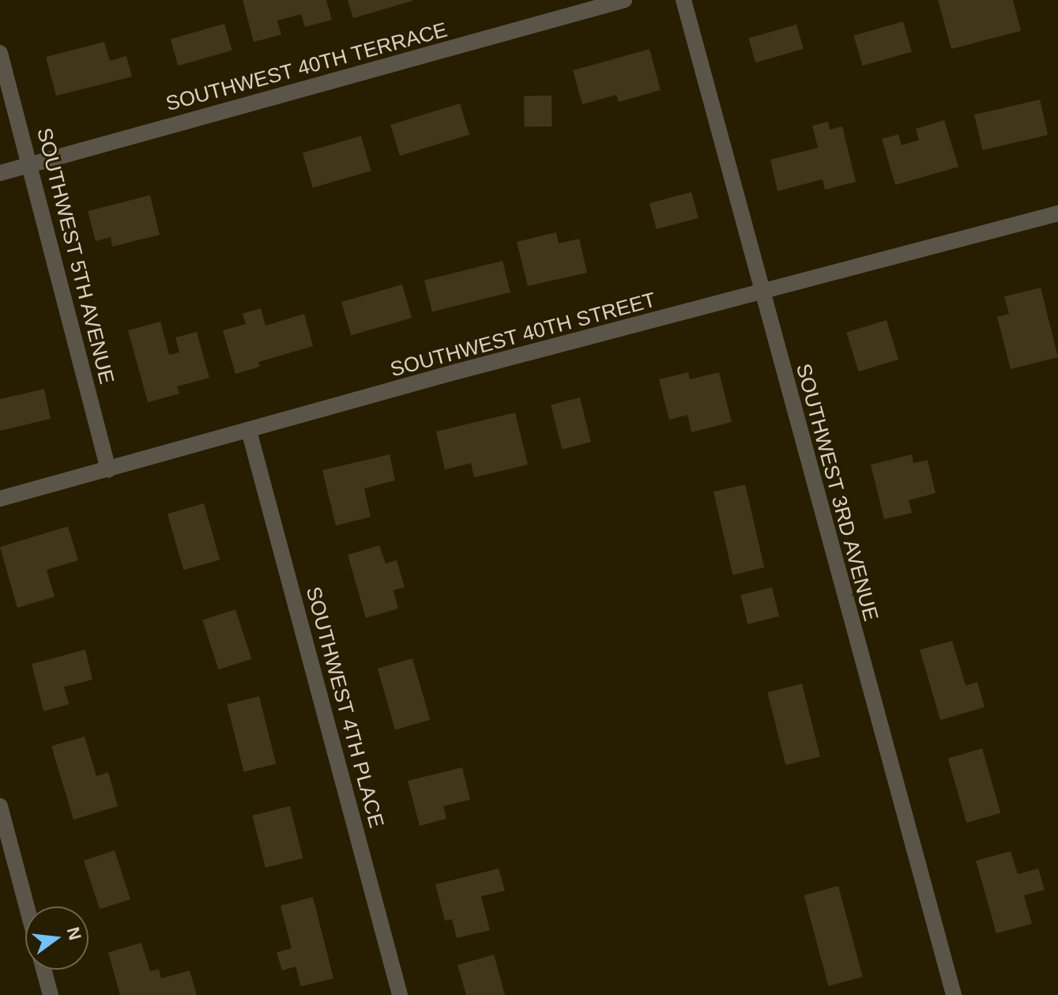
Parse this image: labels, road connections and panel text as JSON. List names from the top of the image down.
{
  "streets": {
    "street": [
      "SOUTHWEST 40TH TERRACE",
      "SOUTHWEST 5TH AVENUE",
      "SOUTHWEST 40TH STREET",
      "SOUTHWEST 3RD AVENUE",
      "SOUTHWEST 4TH PLACE"
    ]
  },
  "crossings": [
    ["SOUTHWEST 40TH TERRACE", "SOUTHWEST 5TH AVENUE"],
    ["SOUTHWEST 5TH AVENUE", "SOUTHWEST 40TH STREET"],
    ["SOUTHWEST 40TH STREET", "SOUTHWEST 3RD AVENUE"],
    ["SOUTHWEST 40TH STREET", "SOUTHWEST 4TH PLACE"]
  ],
  "north": "right"
}
